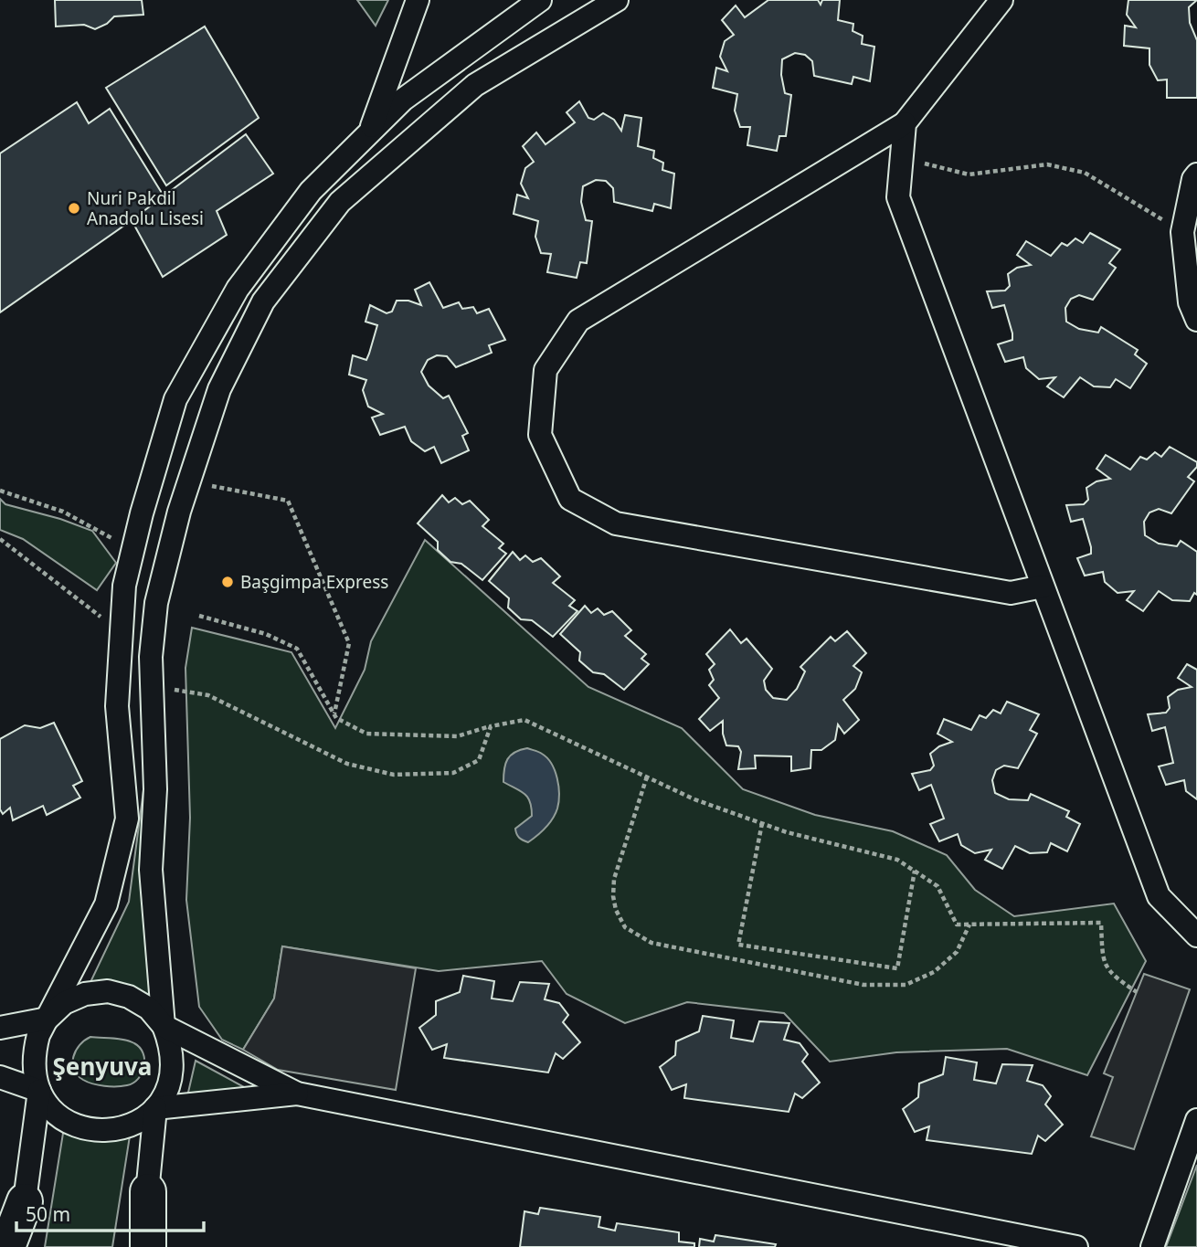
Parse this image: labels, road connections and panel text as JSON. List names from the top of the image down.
{
  "districts": ["Şenyuva"],
  "places": ["Nuri Pakdil Anadolu Lisesi", "Başgimpa Express"],
  "scale_bar": "50 m"
}
